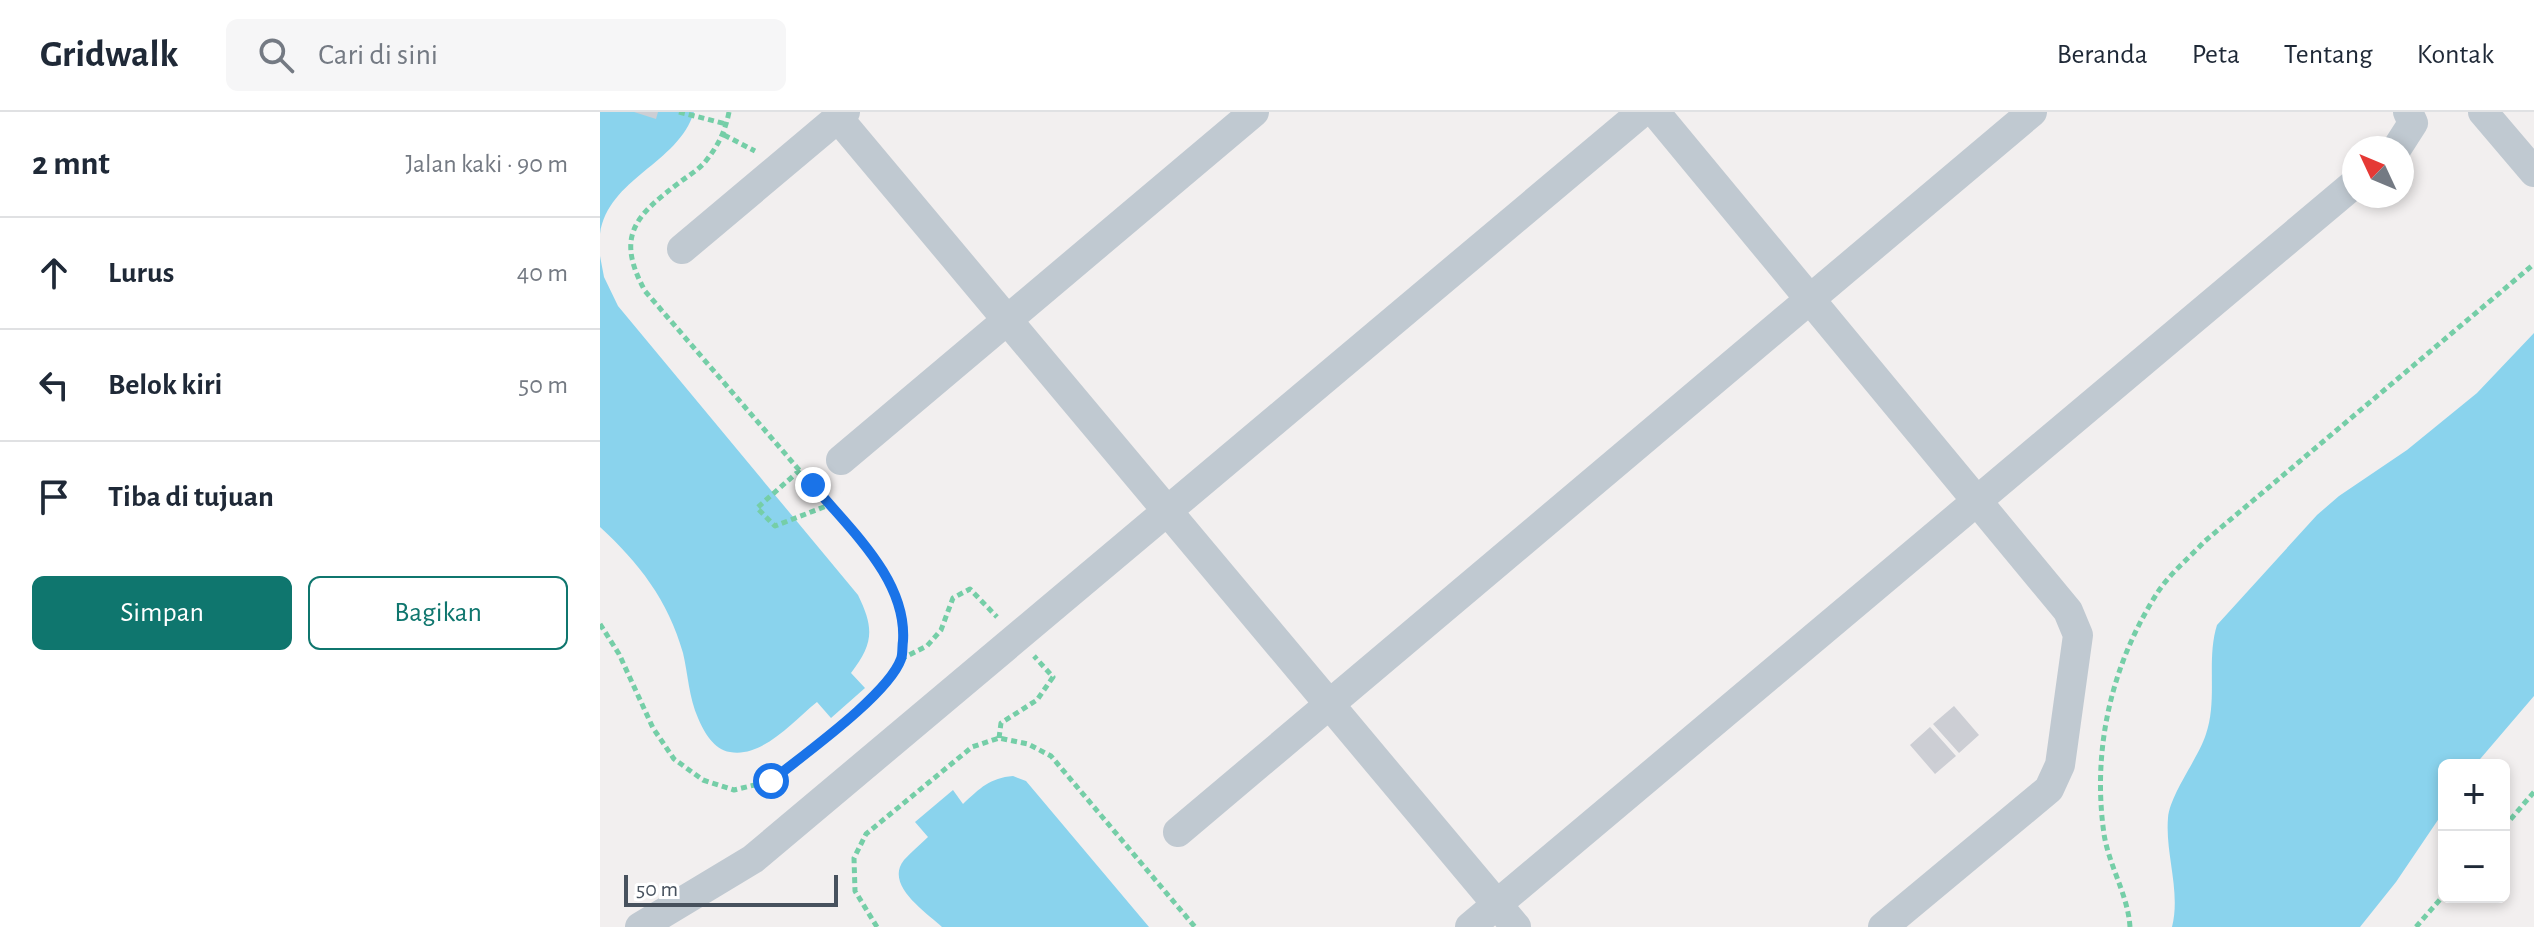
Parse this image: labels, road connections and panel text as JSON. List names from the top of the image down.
{
  "scale_bar": "50 m",
  "north": "top left",
  "page": {
    "header": "Gridwalk",
    "search": "Cari di sini",
    "nav": [
      "Beranda",
      "Peta",
      "Tentang",
      "Kontak"
    ],
    "heading": ["2 mnt", "Jalan kaki · 90 m"],
    "list": [
      ["Lurus", "40 m"],
      ["Belok kiri", "50 m"],
      "Tiba di tujuan"
    ],
    "buttons": ["Simpan", "Bagikan"],
    "map_buttons": ["+", "−"],
    "scale": "50 m"
  }
}
